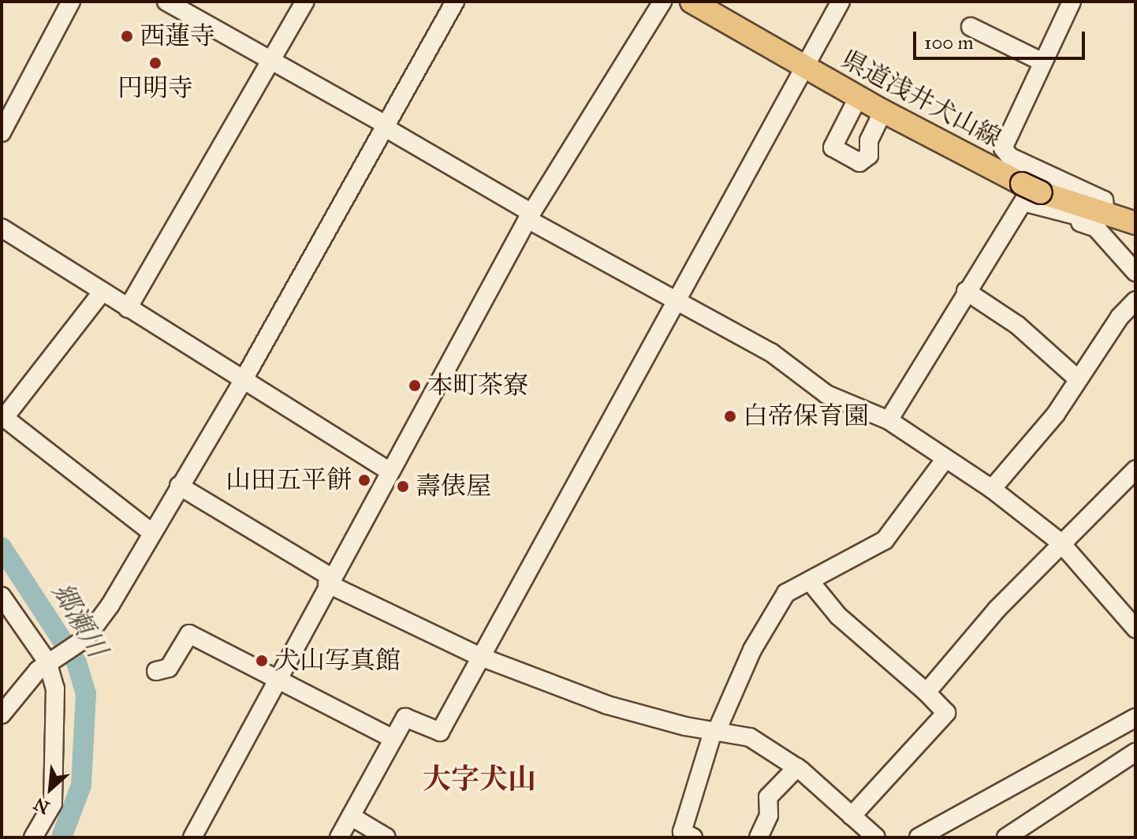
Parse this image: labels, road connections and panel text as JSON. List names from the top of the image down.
{
  "streets": {
    "main road": ["県道浅井犬山線"]
  },
  "districts": ["大字犬山"],
  "water": ["郷瀬川"],
  "places": [
    "西蓮寺",
    "円明寺",
    "本町茶寮",
    "白帝保育園",
    "山田五平餅",
    "壽俵屋",
    "犬山写真館"
  ],
  "scale_bar": "100 m",
  "north": "bottom left"
}
